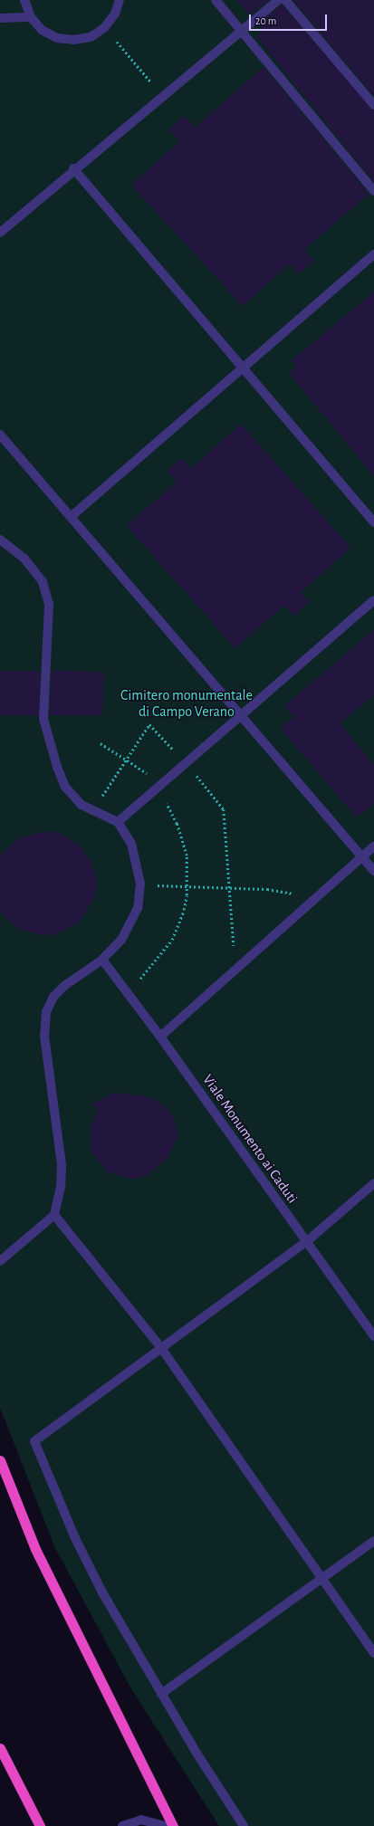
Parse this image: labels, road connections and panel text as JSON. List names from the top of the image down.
{
  "streets": {
    "lane": ["Viale Monumento ai Caduti"]
  },
  "parks": ["Cimitero monumentale di Campo Verano"],
  "scale_bar": "20 m"
}
